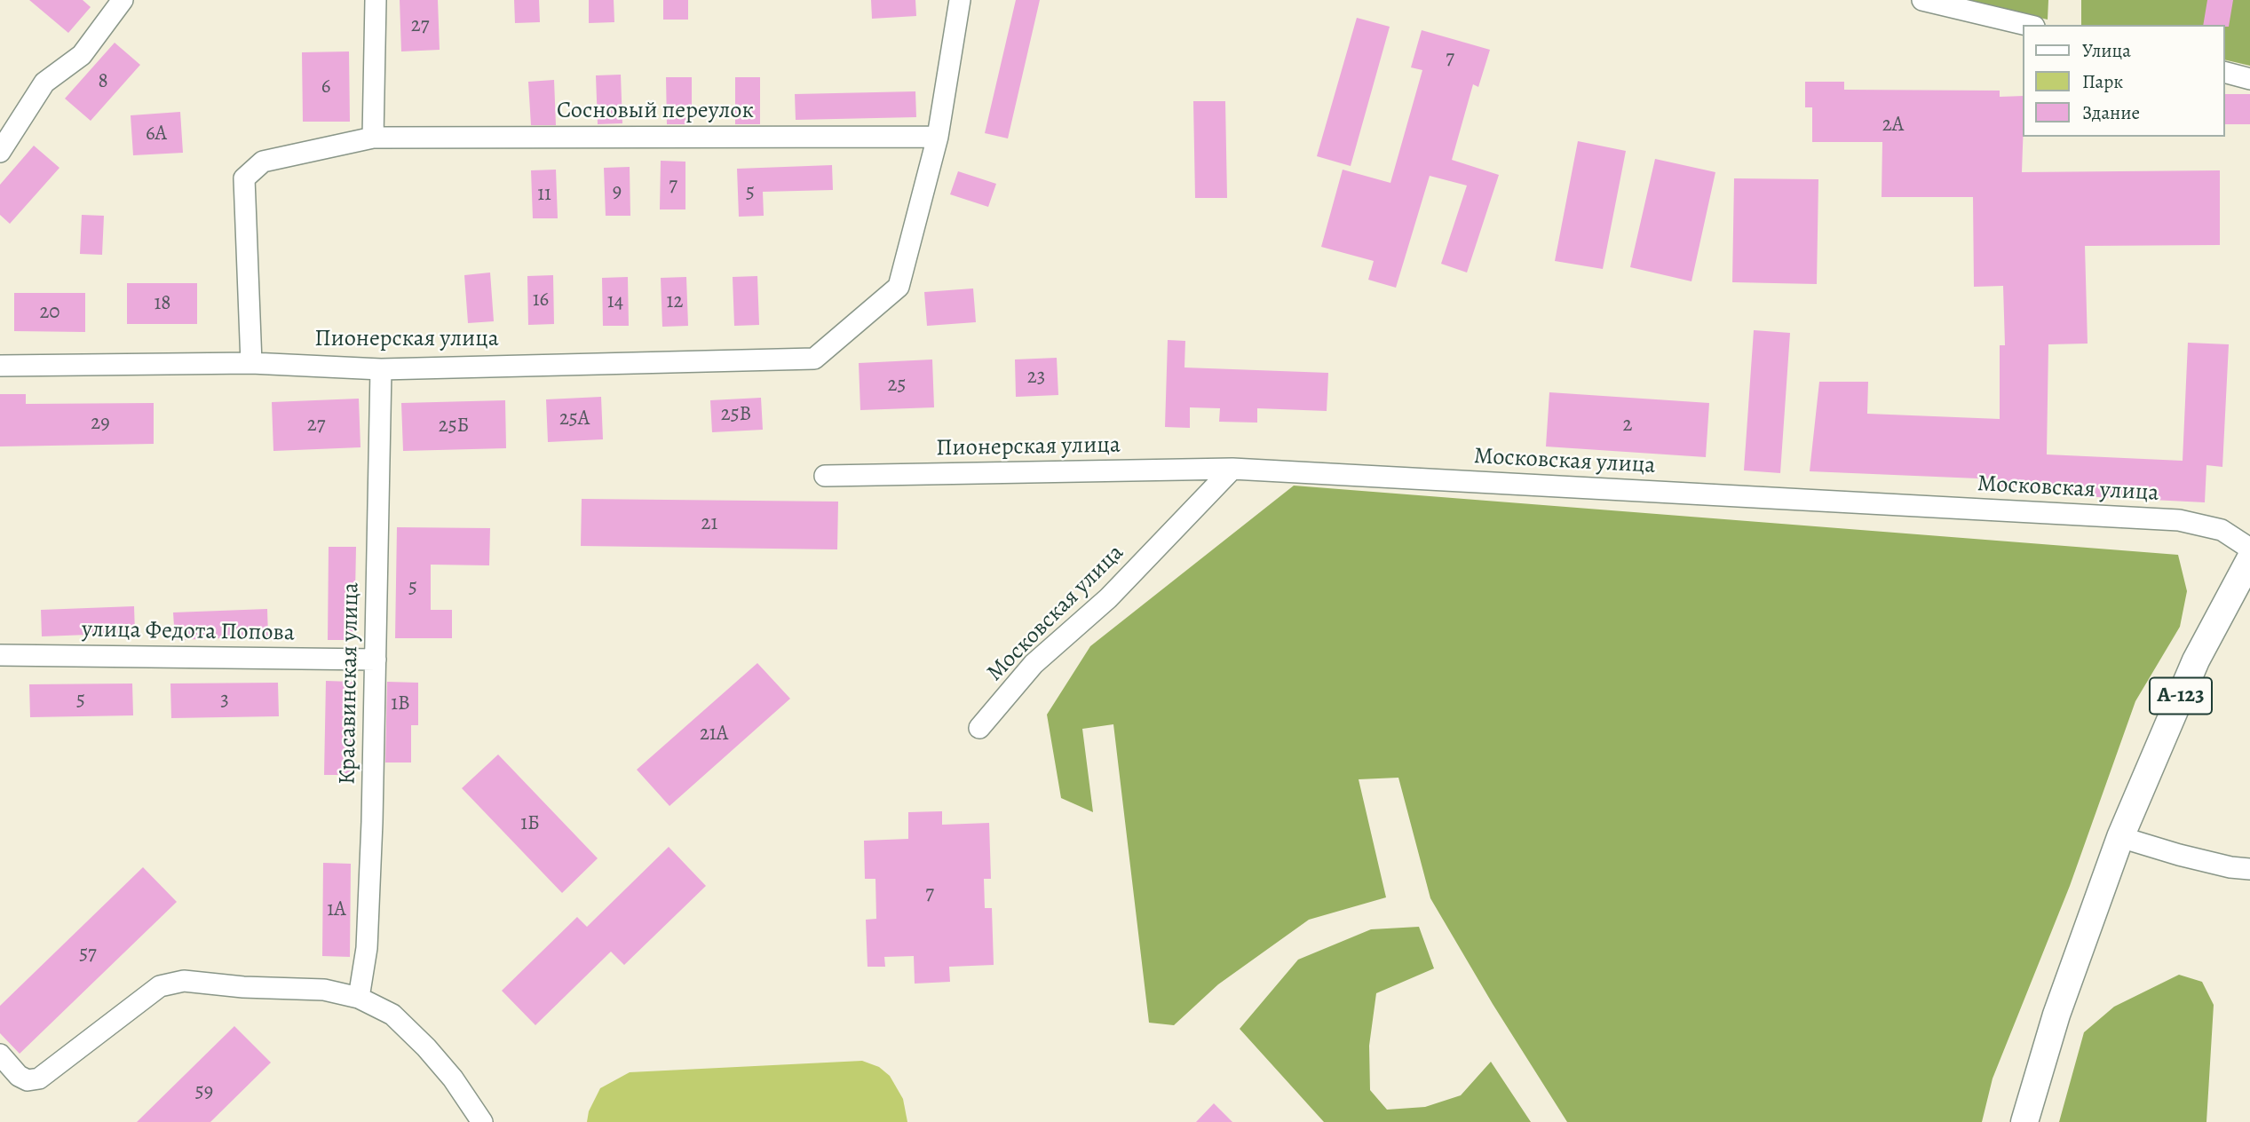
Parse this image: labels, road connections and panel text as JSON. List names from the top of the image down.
{
  "streets": {
    "main road": ["А-123"],
    "street": [
      "Сосновый переулок",
      "Пионерская улица",
      "Московская улица",
      "улица Федота Попова",
      "Красавинская улица"
    ]
  },
  "crossings": [
    ["Сосновый переулок", "Пионерская улица"],
    ["Пионерская улица", "Московская улица"],
    ["Пионерская улица", "Красавинская улица"],
    ["улица Федота Попова", "Красавинская улица"]
  ],
  "house_numbers": [
    "27",
    "7",
    "8",
    "6",
    "2А",
    "6А",
    "7",
    "9",
    "5",
    "11",
    "16",
    "14",
    "12",
    "18",
    "20",
    "23",
    "25",
    "25В",
    "25А",
    "29",
    "27",
    "2",
    "25Б",
    "21",
    "5",
    "5",
    "3",
    "1В",
    "21А",
    "1Б",
    "7",
    "1А",
    "57",
    "59"
  ],
  "legend": ["Улица", "Парк", "Здание"]
}
